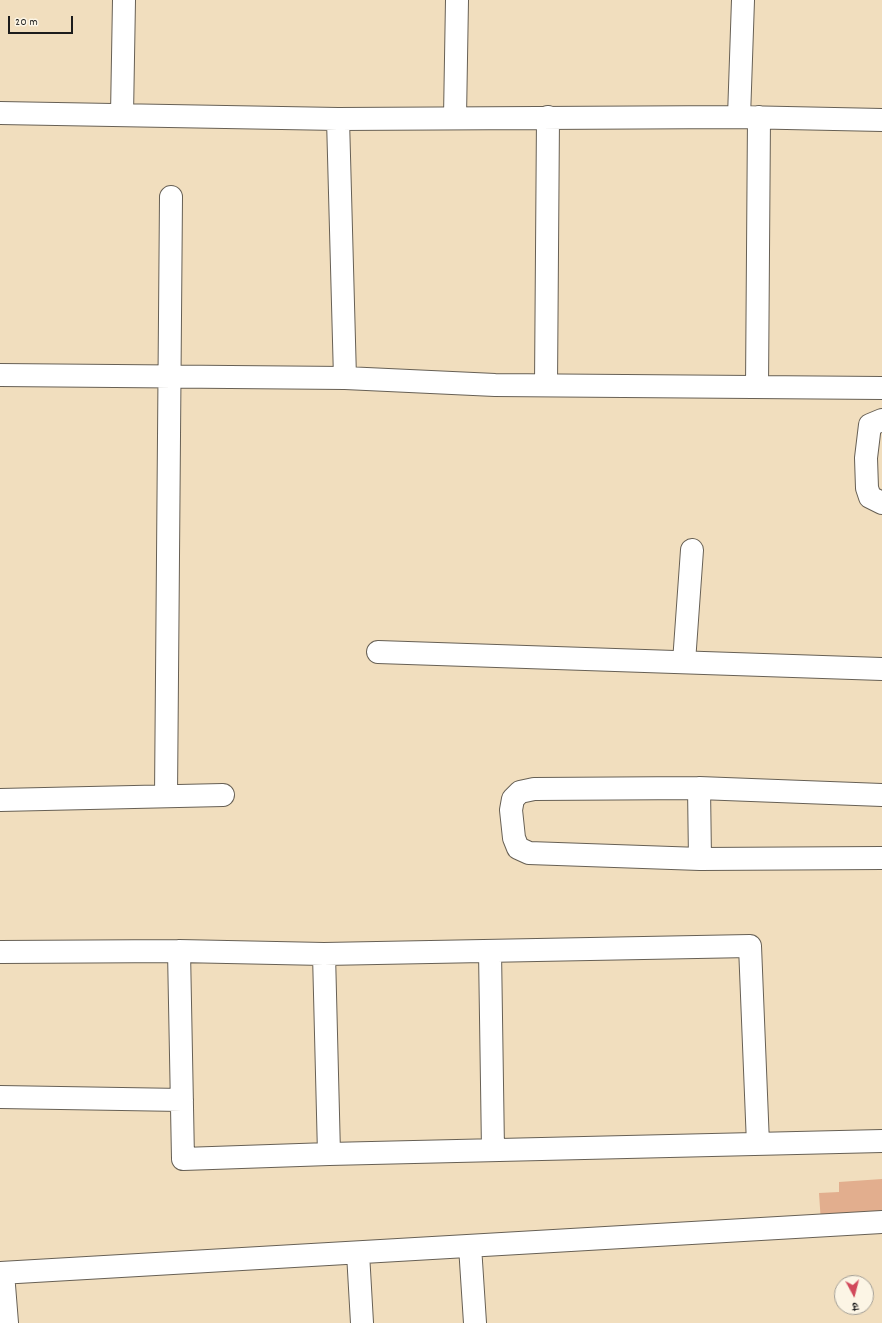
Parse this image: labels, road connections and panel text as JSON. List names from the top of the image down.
{
  "scale_bar": "20 m",
  "north": "bottom"
}
